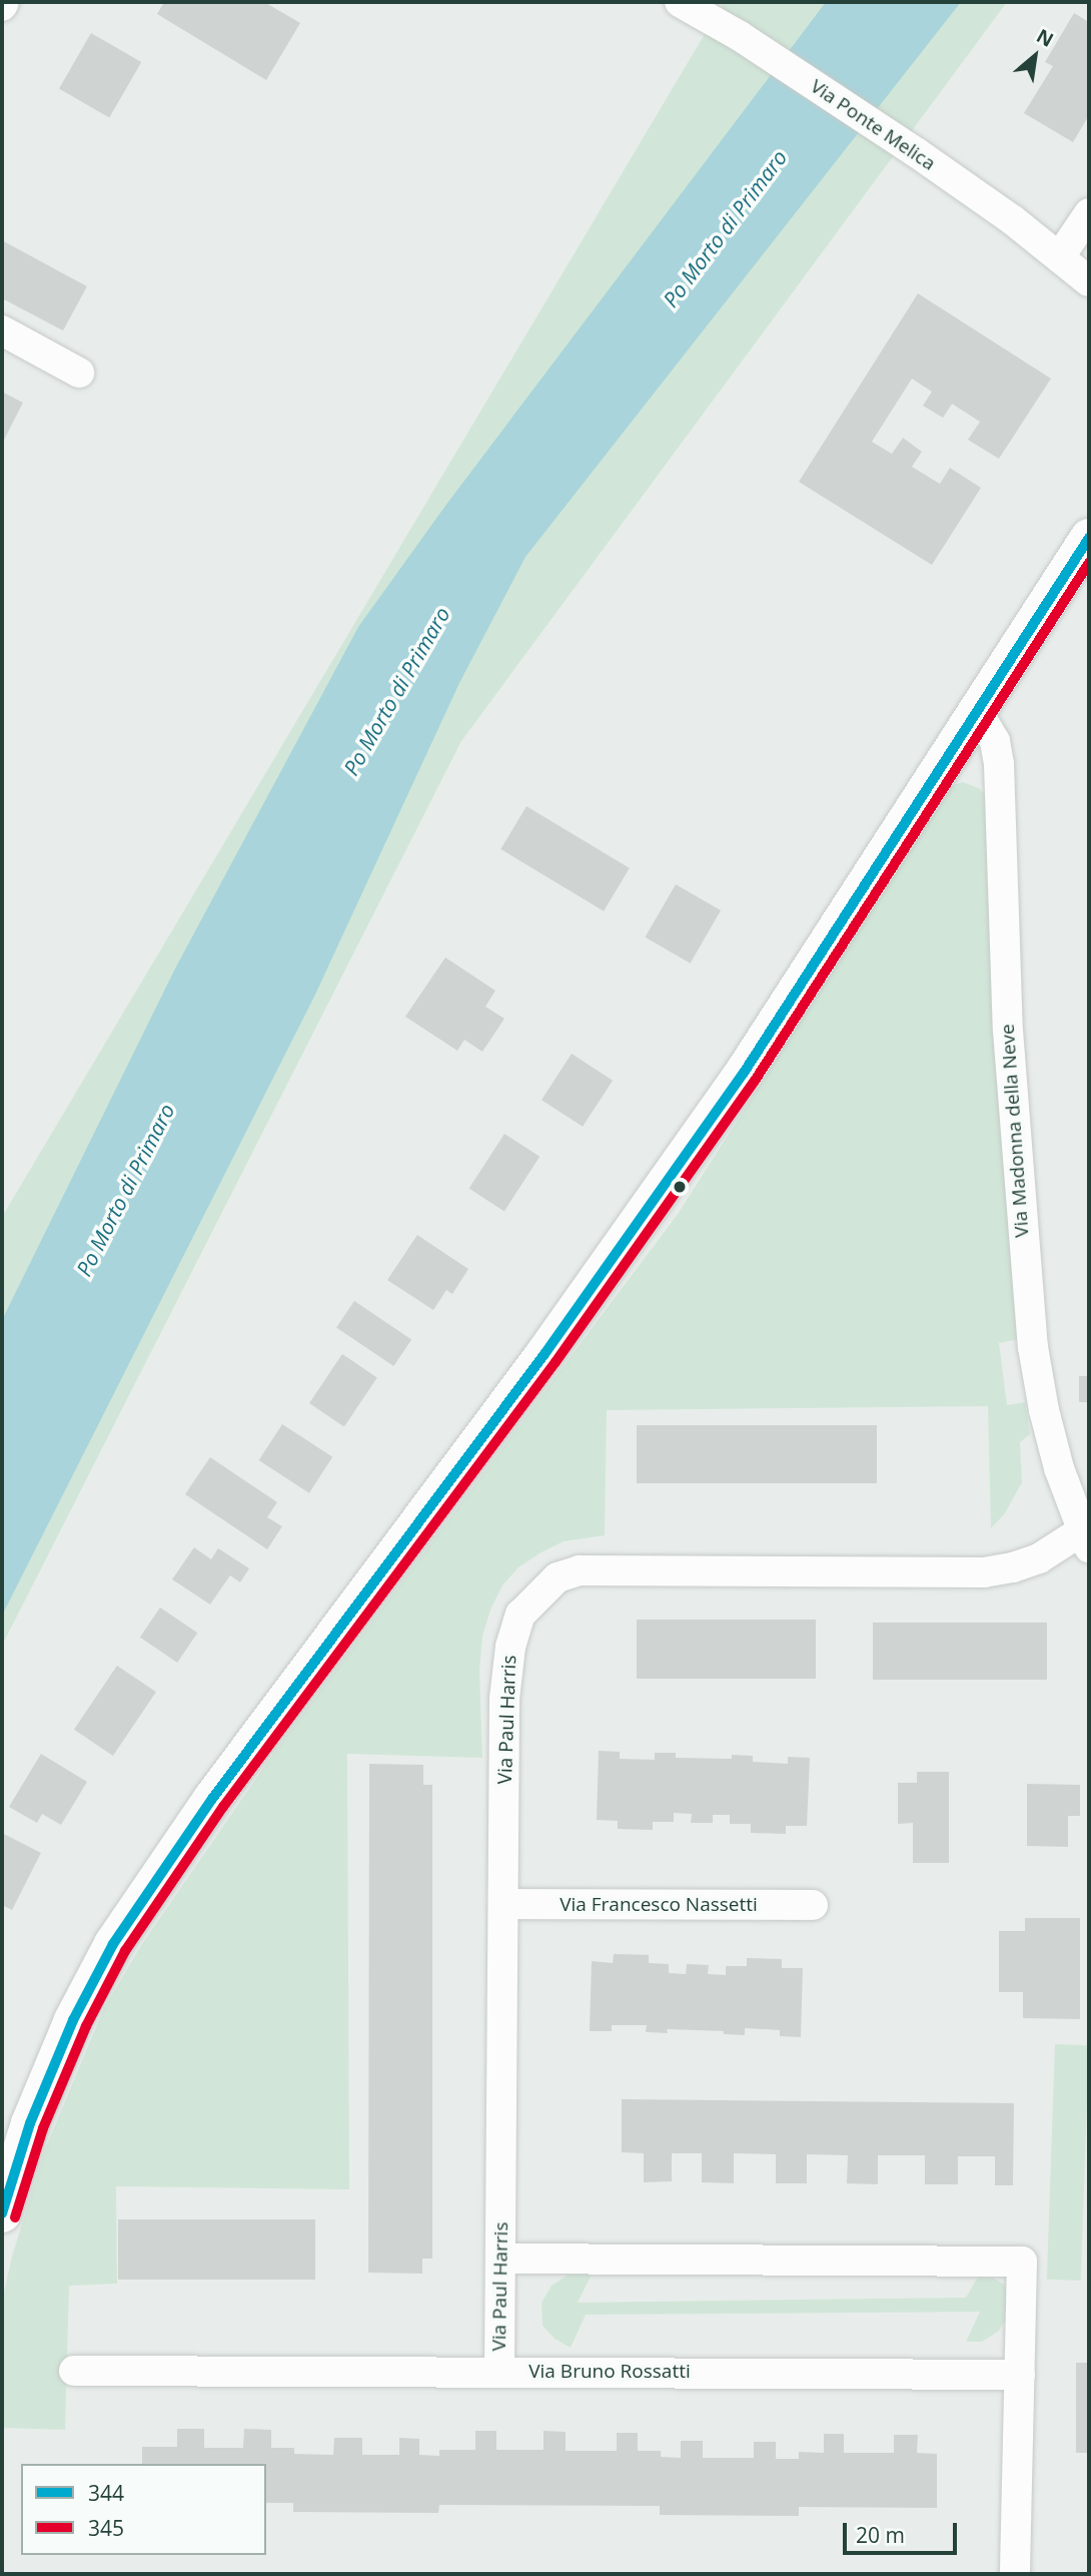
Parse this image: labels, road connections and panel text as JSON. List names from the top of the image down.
{
  "streets": {
    "street": [
      "Via Ponte Melica",
      "Via Madonna della Neve",
      "Via Paul Harris",
      "Via Francesco Nassetti",
      "Via Bruno Rossatti"
    ]
  },
  "crossings": [
    ["Via Madonna della Neve", "Via Paul Harris"],
    ["Via Paul Harris", "Via Francesco Nassetti"],
    ["Via Paul Harris", "Via Bruno Rossatti"]
  ],
  "water": ["Po Morto di Primaro"],
  "lines": ["transit line 344", "transit line 345"],
  "legend": ["344", "345"],
  "scale_bar": "20 m",
  "north": "top right"
}
